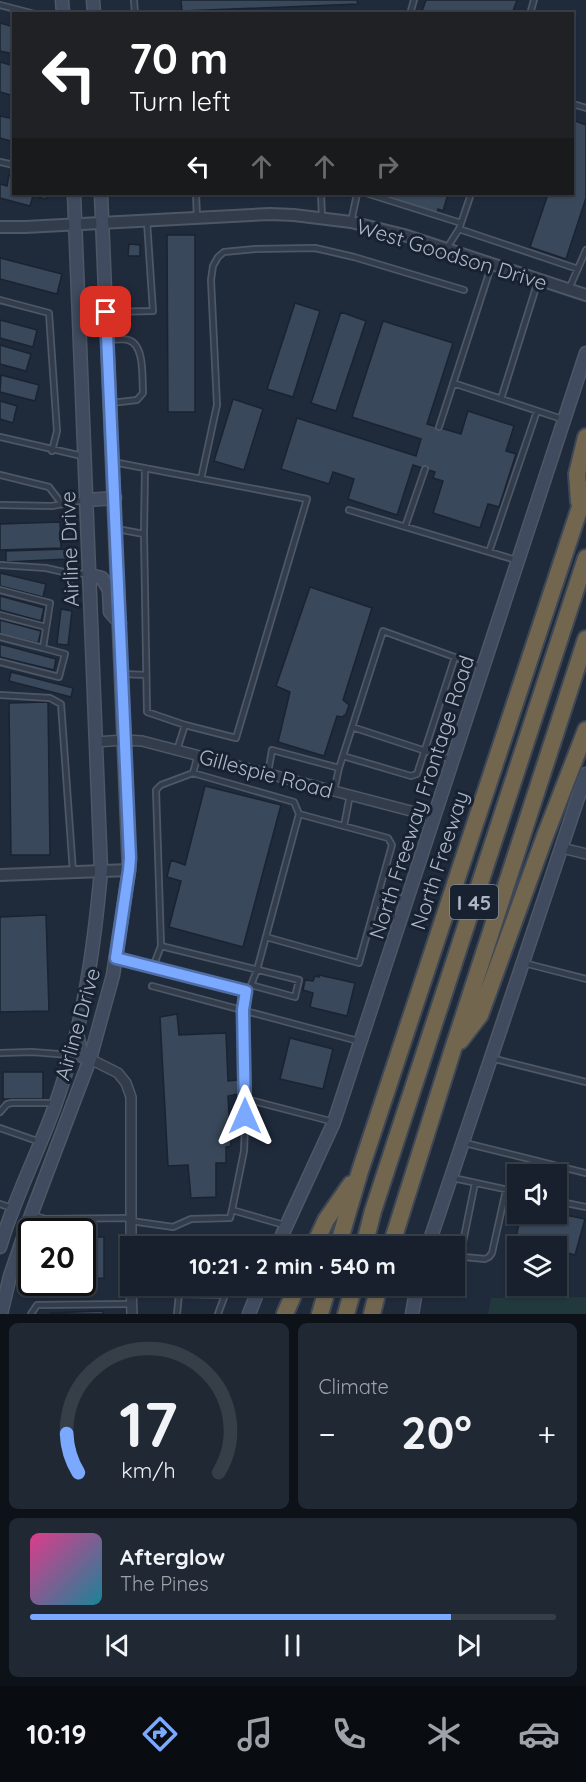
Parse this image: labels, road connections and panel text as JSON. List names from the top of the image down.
{
  "streets": {
    "highway": ["North Freeway", "I 45"],
    "main road": ["Airline Drive", "North Freeway Frontage Road"],
    "street": ["West Goodson Drive", "Gillespie Road"]
  },
  "crossings": [
    ["West Goodson Drive", "Airline Drive"],
    ["Airline Drive", "Gillespie Road"],
    ["Gillespie Road", "North Freeway Frontage Road"]
  ],
  "page": {
    "turn": ["70 m", "Turn left"],
    "limit": "20",
    "trip": "10:21 · 2 min · 540 m",
    "tile": "Climate",
    "heat": ["−", "20°", "+"],
    "song": ["Afterglow", "The Pines"],
    "tabs": "10:19",
    "gauge": ["17", "km/h"]
  }
}
